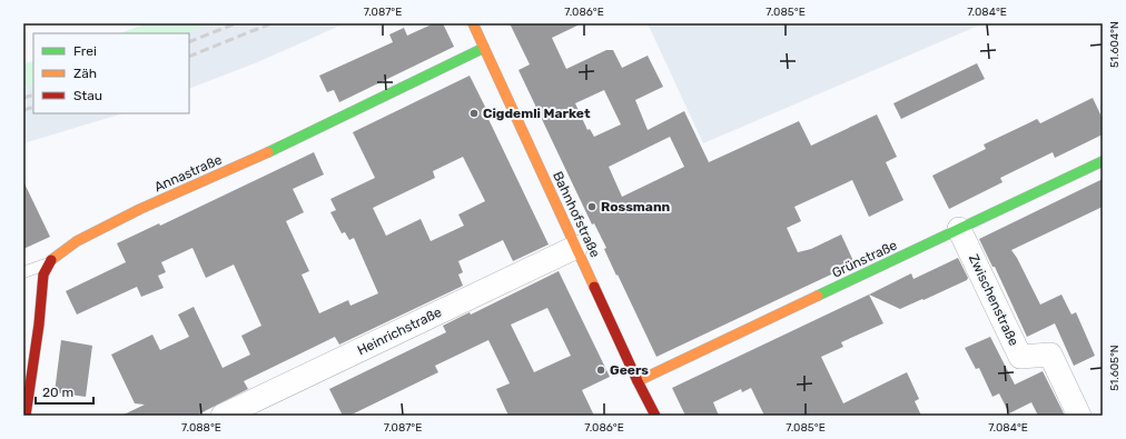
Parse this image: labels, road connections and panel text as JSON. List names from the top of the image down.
{
  "streets": {
    "street": [
      "Annastraße",
      "Bahnhofstraße",
      "Grünstraße",
      "Zwischenstraße",
      "Heinrichstraße"
    ]
  },
  "crossings": [
    ["Annastraße", "Bahnhofstraße"],
    ["Bahnhofstraße", "Grünstraße"],
    ["Bahnhofstraße", "Heinrichstraße"],
    ["Grünstraße", "Zwischenstraße"]
  ],
  "places": ["Cigdemli Market", "Rossmann", "Geers"],
  "legend": ["Frei", "Zäh", "Stau"],
  "scale_bar": "20 m",
  "coordinates": [
    "7.087°E",
    "7.086°E",
    "7.085°E",
    "7.084°E",
    "51.604°N",
    "51.605°N",
    "7.088°E"
  ]
}
